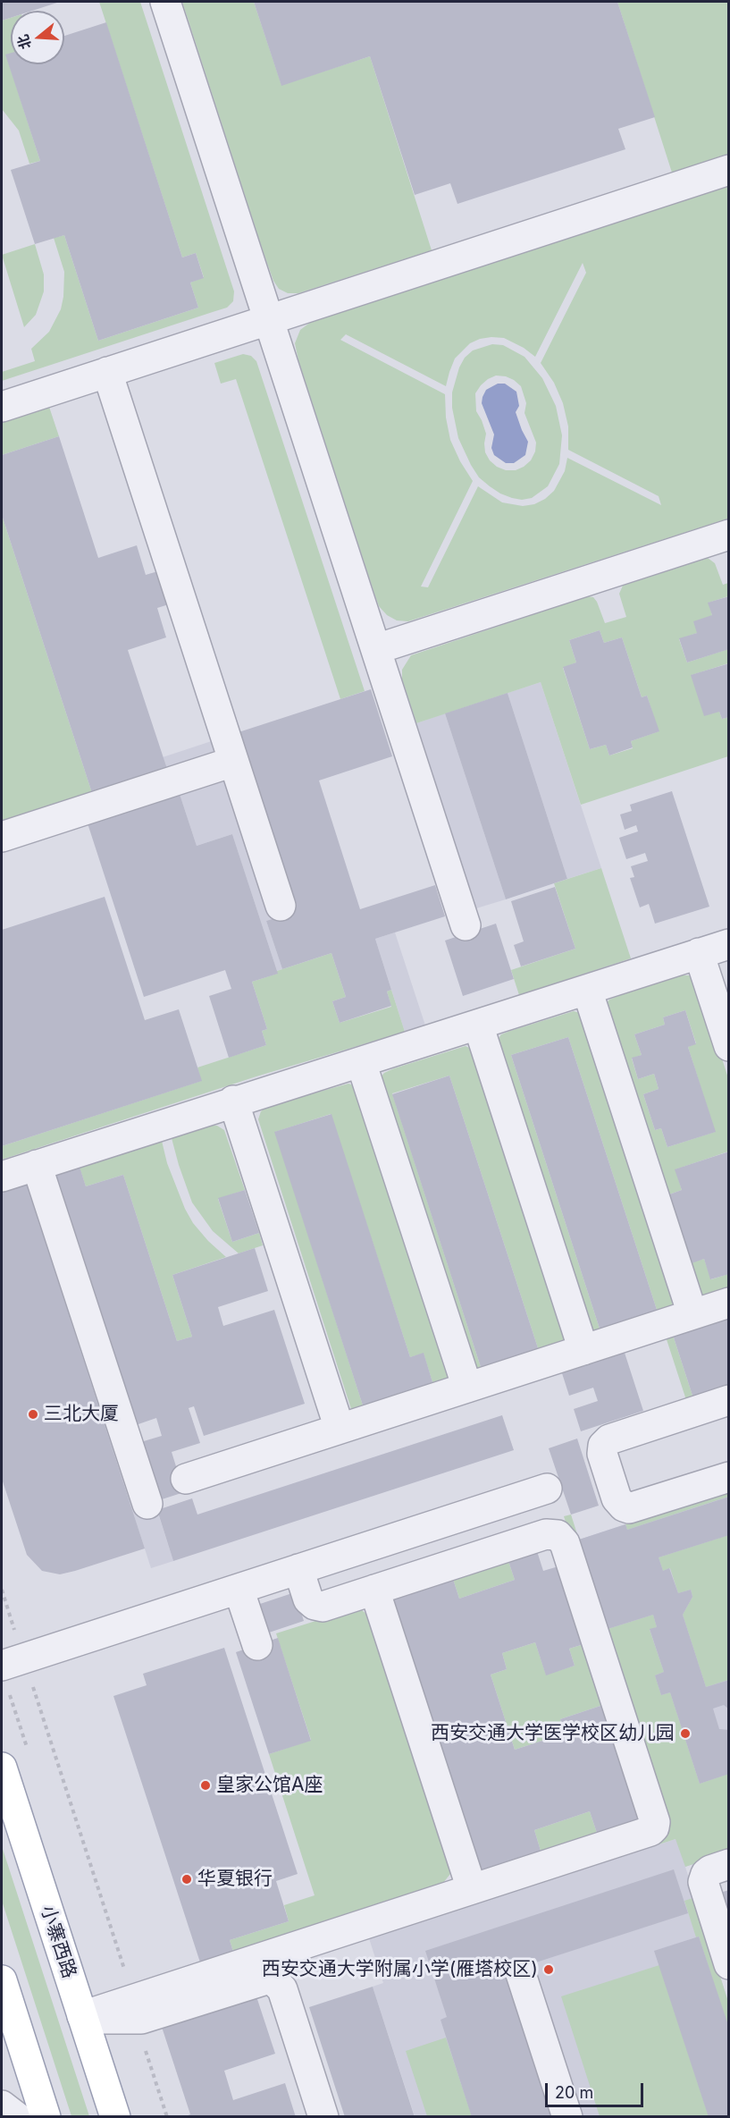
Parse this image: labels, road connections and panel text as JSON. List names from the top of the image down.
{
  "streets": {
    "main road": ["小寨西路"]
  },
  "places": [
    "三北大厦",
    "西安交通大学医学校区幼儿园",
    "皇家公馆A座",
    "华夏银行",
    "西安交通大学附属小学(雁塔校区)"
  ],
  "scale_bar": "20 m",
  "north": "left"
}
